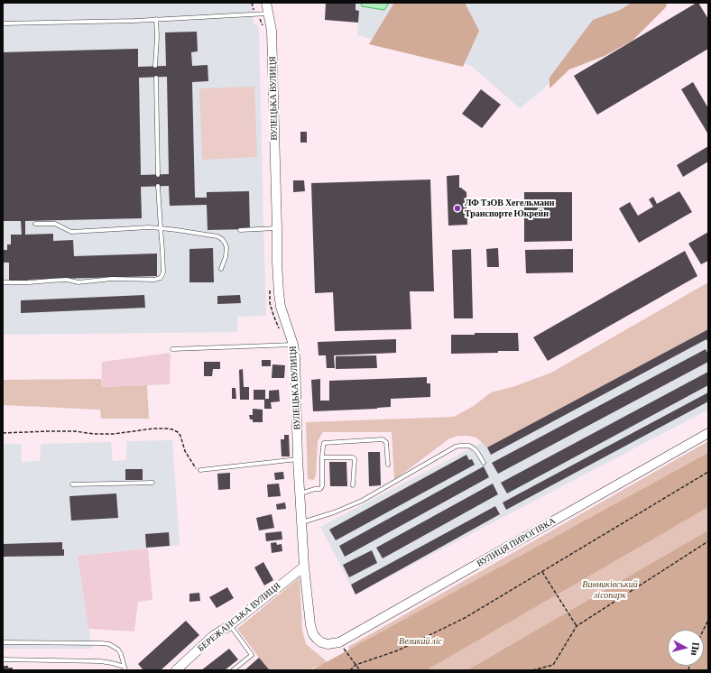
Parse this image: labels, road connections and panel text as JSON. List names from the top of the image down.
{
  "streets": {
    "street": ["ВУЛЕЦЬКА ВУЛИЦЯ", "ВУЛИЦЯ ПИРОГІВКА", "БЕРЕЖАНСЬКА ВУЛИЦЯ"]
  },
  "crossings": [
    ["ВУЛЕЦЬКА ВУЛИЦЯ", "ВУЛИЦЯ ПИРОГІВКА"],
    ["ВУЛЕЦЬКА ВУЛИЦЯ", "БЕРЕЖАНСЬКА ВУЛИЦЯ"]
  ],
  "parks": ["Винниківський лісопарк", "Великий ліс"],
  "places": ["ЛФ ТзОВ Хегельманн Транспорте Юкрейн"],
  "north": "right"
}
